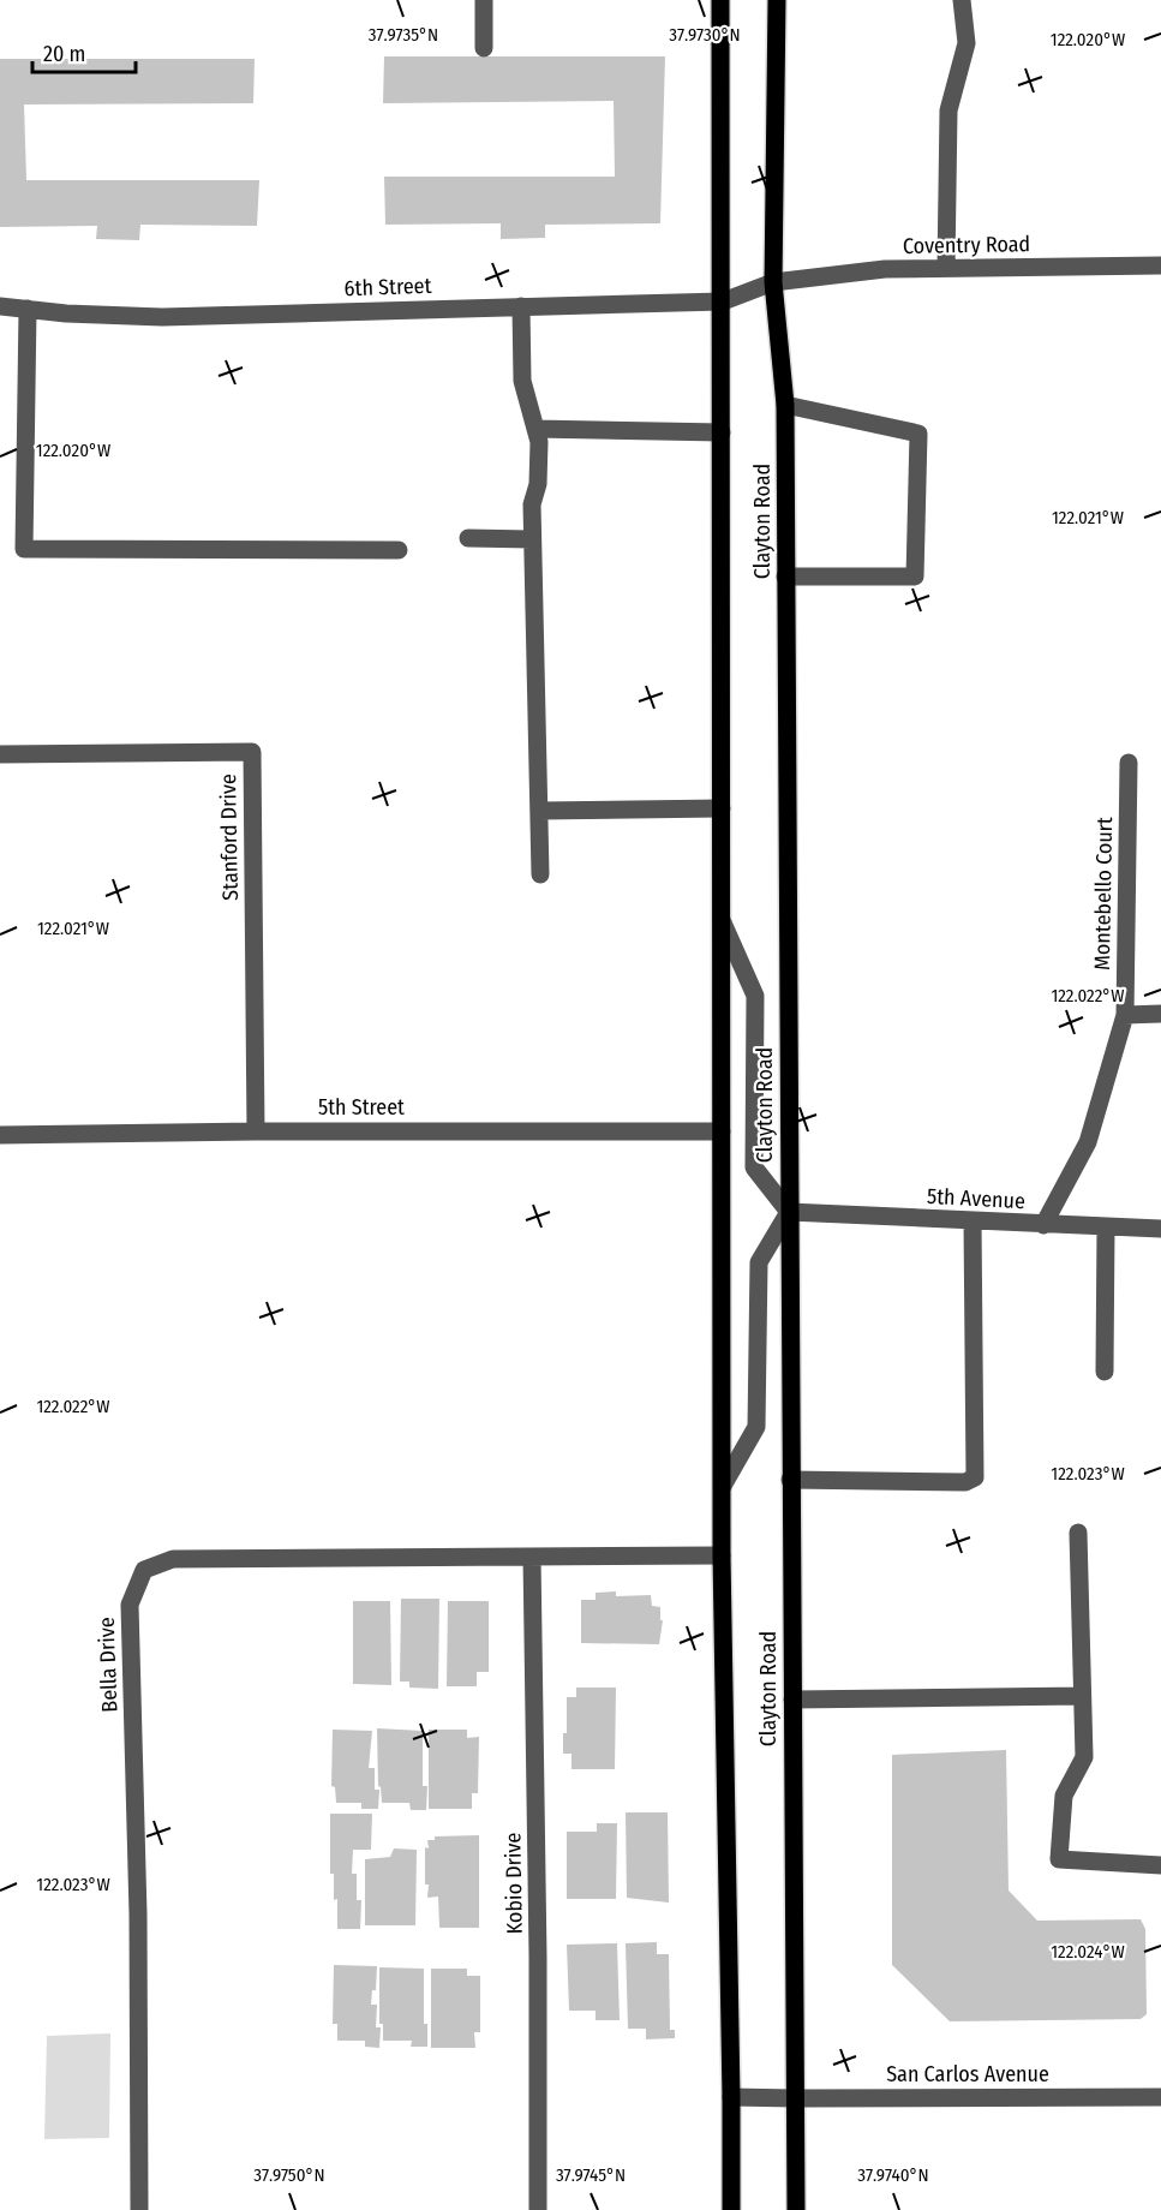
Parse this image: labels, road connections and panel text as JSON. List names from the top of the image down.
{
  "streets": {
    "main road": ["Clayton Road"],
    "street": [
      "Coventry Road",
      "6th Street",
      "Stanford Drive",
      "Montebello Court",
      "5th Street",
      "5th Avenue",
      "Bella Drive",
      "Kobio Drive",
      "San Carlos Avenue"
    ]
  },
  "crossings": [
    ["Coventry Road", "6th Street"],
    ["Coventry Road", "Clayton Road"],
    ["6th Street", "Clayton Road"],
    ["Clayton Road", "5th Street"],
    ["Clayton Road", "5th Avenue"],
    ["Clayton Road", "Bella Drive"],
    ["Clayton Road", "San Carlos Avenue"],
    ["Stanford Drive", "5th Street"],
    ["Montebello Court", "5th Avenue"],
    ["Bella Drive", "Kobio Drive"]
  ],
  "scale_bar": "20 m",
  "coordinates": [
    "37.9730°N",
    "37.9735°N",
    "122.020°W",
    "122.021°W",
    "122.022°W",
    "122.023°W",
    "122.024°W",
    "37.9750°N",
    "37.9745°N",
    "37.9740°N"
  ]
}
